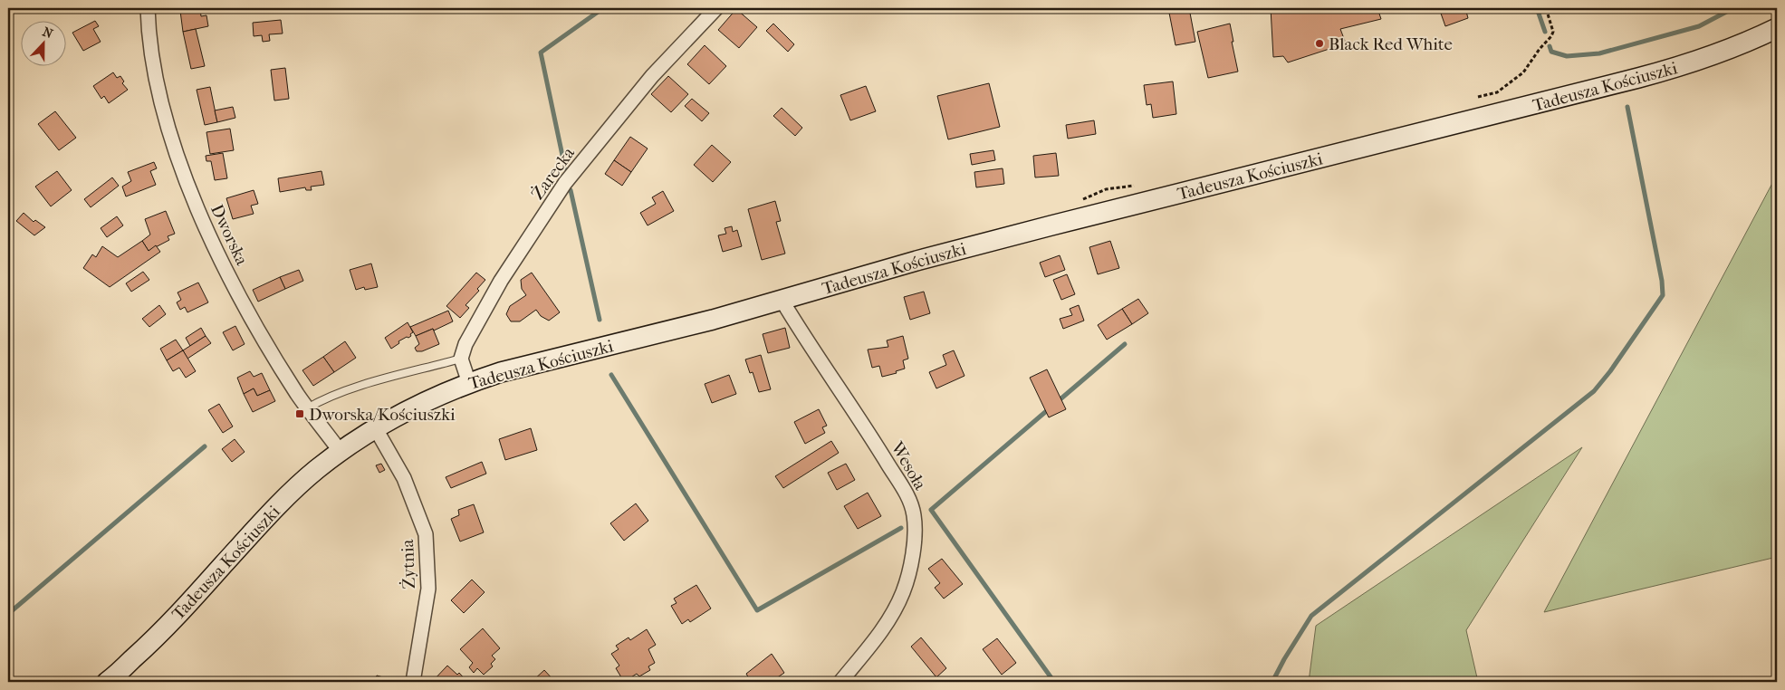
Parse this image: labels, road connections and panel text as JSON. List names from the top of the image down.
{
  "streets": {
    "main road": ["Tadeusza Kościuszki"],
    "street": [
      "Żarecka",
      "Dworska",
      "Wesoła",
      "Żytnia"
    ]
  },
  "crossings": [
    ["Tadeusza Kościuszki", "Dworska"],
    ["Tadeusza Kościuszki", "Wesoła"],
    ["Tadeusza Kościuszki", "Żytnia"]
  ],
  "places": {
    "other": ["Black Red White"],
    "transit": ["Dworska/Kościuszki"]
  },
  "north": "top"
}
